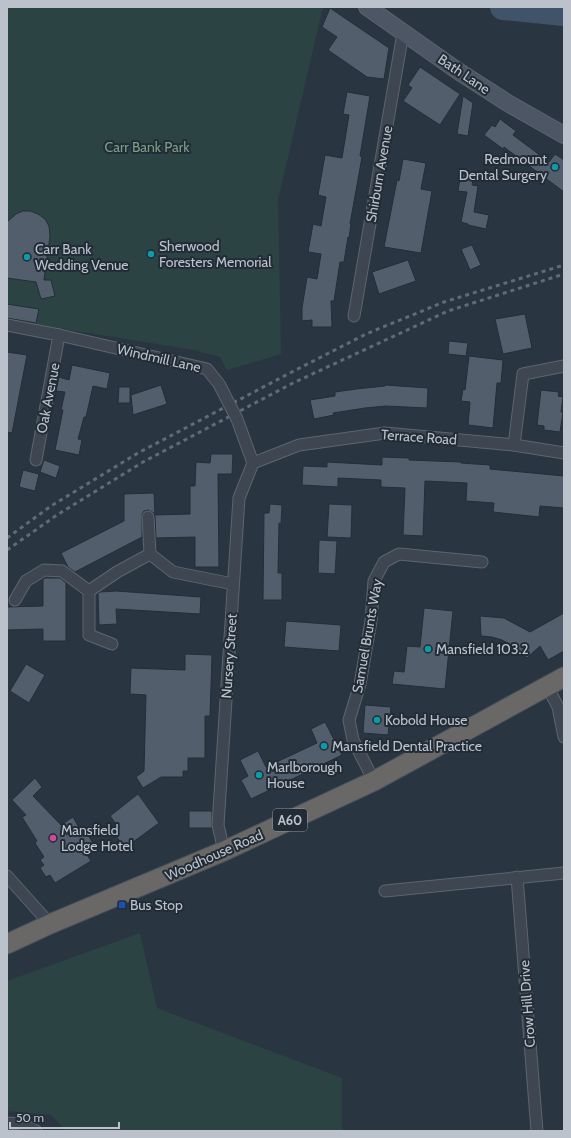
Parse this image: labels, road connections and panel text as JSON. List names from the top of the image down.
{
  "streets": {
    "highway": ["A60", "Woodhouse Road"],
    "main road": ["Bath Lane"],
    "street": [
      "Shirburn Avenue",
      "Windmill Lane",
      "Oak Avenue",
      "Terrace Road",
      "Samuel Brunts Way",
      "Nursery Street",
      "Crow Hill Drive"
    ]
  },
  "crossings": [
    ["Bath Lane", "Shirburn Avenue"],
    ["Windmill Lane", "Oak Avenue"],
    ["Windmill Lane", "Terrace Road"],
    ["Windmill Lane", "Nursery Street"],
    ["Terrace Road", "Nursery Street"],
    ["Samuel Brunts Way", "Woodhouse Road"],
    ["Nursery Street", "Woodhouse Road"]
  ],
  "parks": ["Carr Bank Park"],
  "places": {
    "other": [
      "Redmount Dental Surgery",
      "Sherwood Foresters Memorial",
      "Carr Bank Wedding Venue",
      "Mansfield 103.2",
      "Kobold House",
      "Mansfield Dental Practice",
      "Marlborough House",
      "Mansfield Lodge Hotel"
    ],
    "transit": ["Bus Stop"]
  },
  "scale_bar": "50 m"
}
